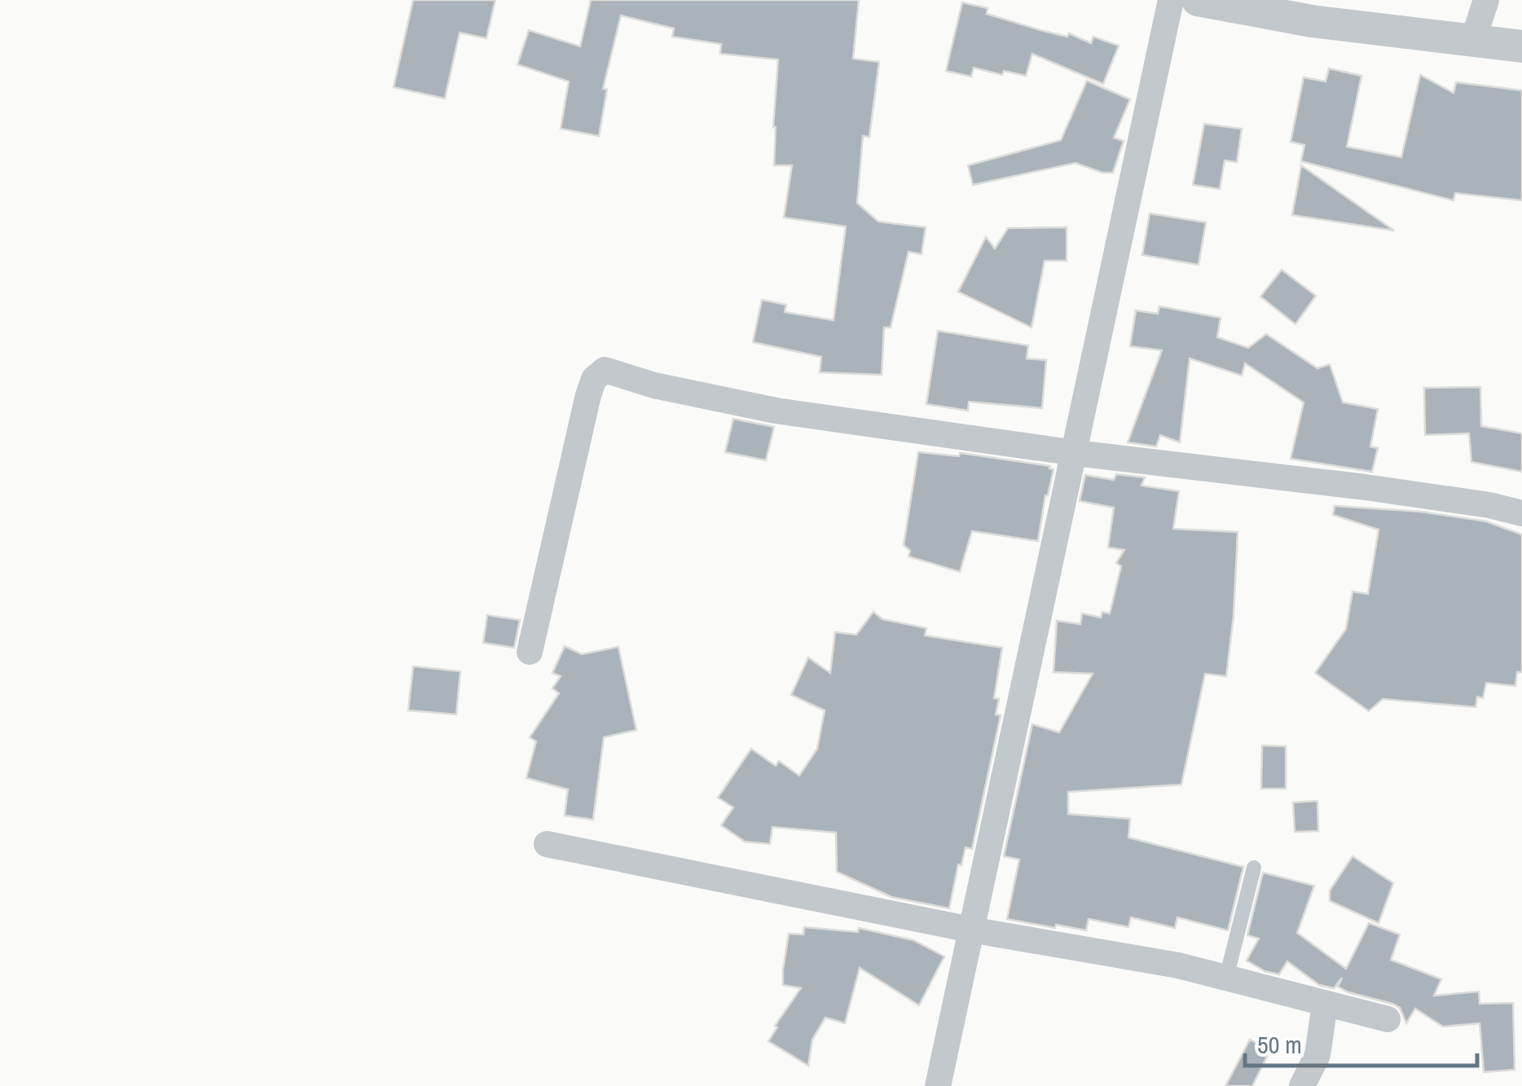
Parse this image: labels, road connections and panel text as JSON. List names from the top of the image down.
{
  "scale_bar": "50 m"
}
